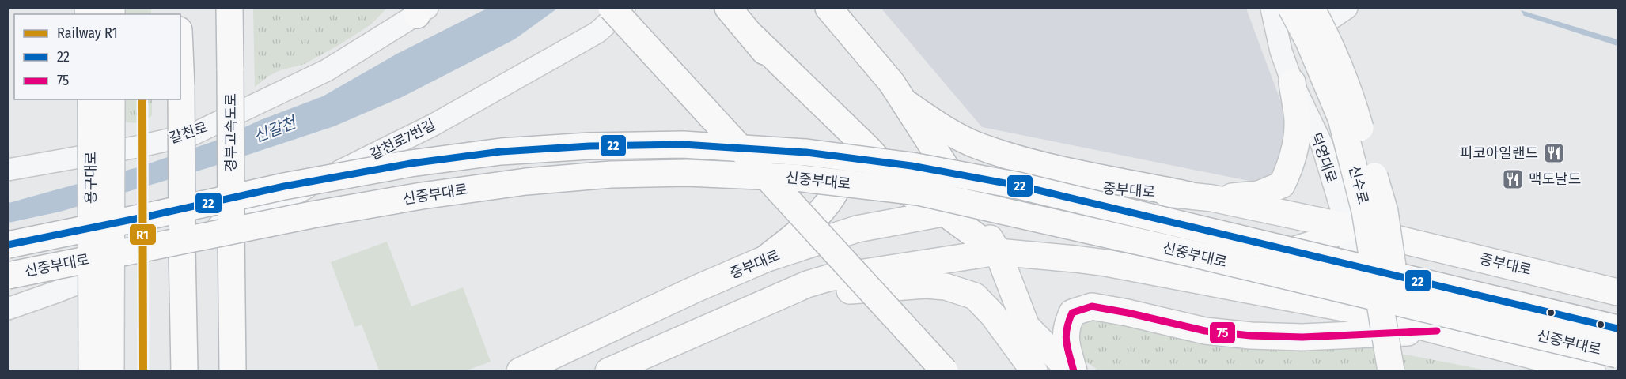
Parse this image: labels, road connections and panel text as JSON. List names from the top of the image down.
{
  "streets": {
    "main road": [
      "경부고속도로",
      "용구대로",
      "신중부대로",
      "신수로",
      "중부대로"
    ],
    "street": ["갈천로", "갈천로7번길", "덕영대로"]
  },
  "crossings": [
    ["덕영대로", "신수로"],
    ["덕영대로", "중부대로"]
  ],
  "water": ["신갈천"],
  "places": {
    "restaurant": ["피코아일랜드", "맥도날드"]
  },
  "lines": ["rail line R1", "transit line 22", "transit line 75"],
  "legend": ["Railway R1", "22", "75"]
}
